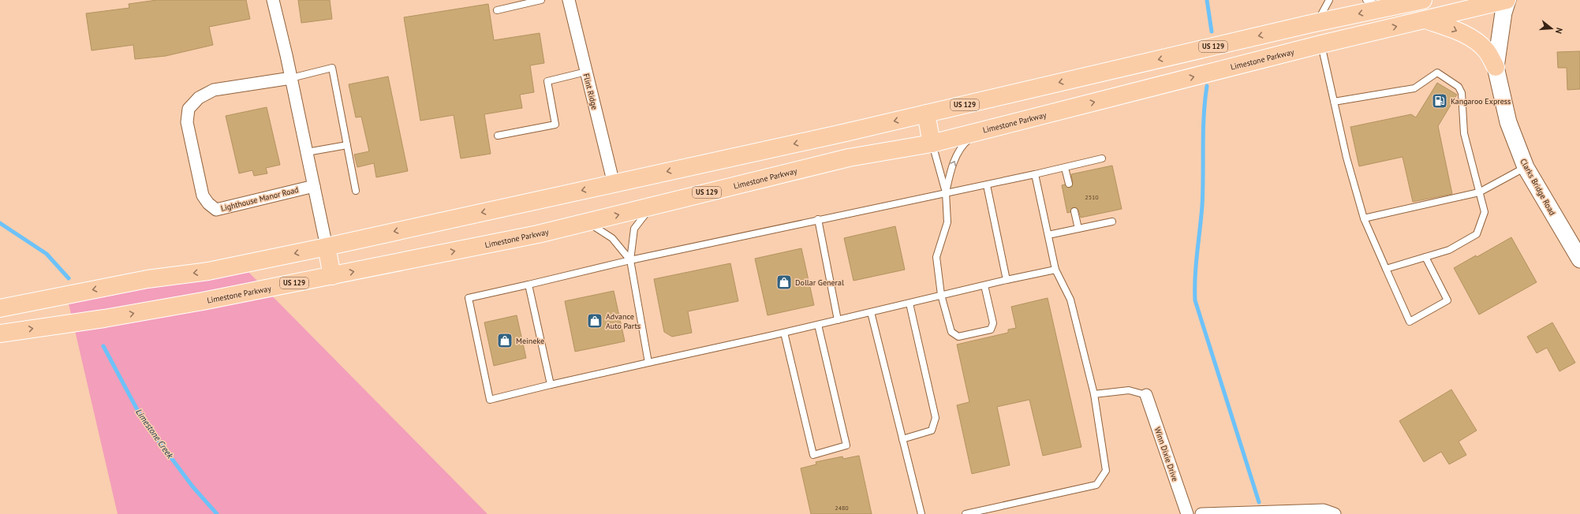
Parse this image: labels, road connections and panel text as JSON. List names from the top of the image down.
{
  "streets": {
    "main road": ["US 129", "Limestone Parkway", "Clarks Bridge Road"],
    "street": ["Flint Ridge", "Lighthouse Manor Road", "Winn Dixie Drive"]
  },
  "crossings": [
    ["US 129", "Flint Ridge"],
    ["Limestone Parkway", "Clarks Bridge Road"]
  ],
  "water": ["Limestone Creek"],
  "places": {
    "fuel station": ["Kangaroo Express"],
    "shop": ["Dollar General", "Advance Auto Parts", "Meineke"]
  },
  "house_numbers": ["2510", "2480"],
  "north": "right"
}
